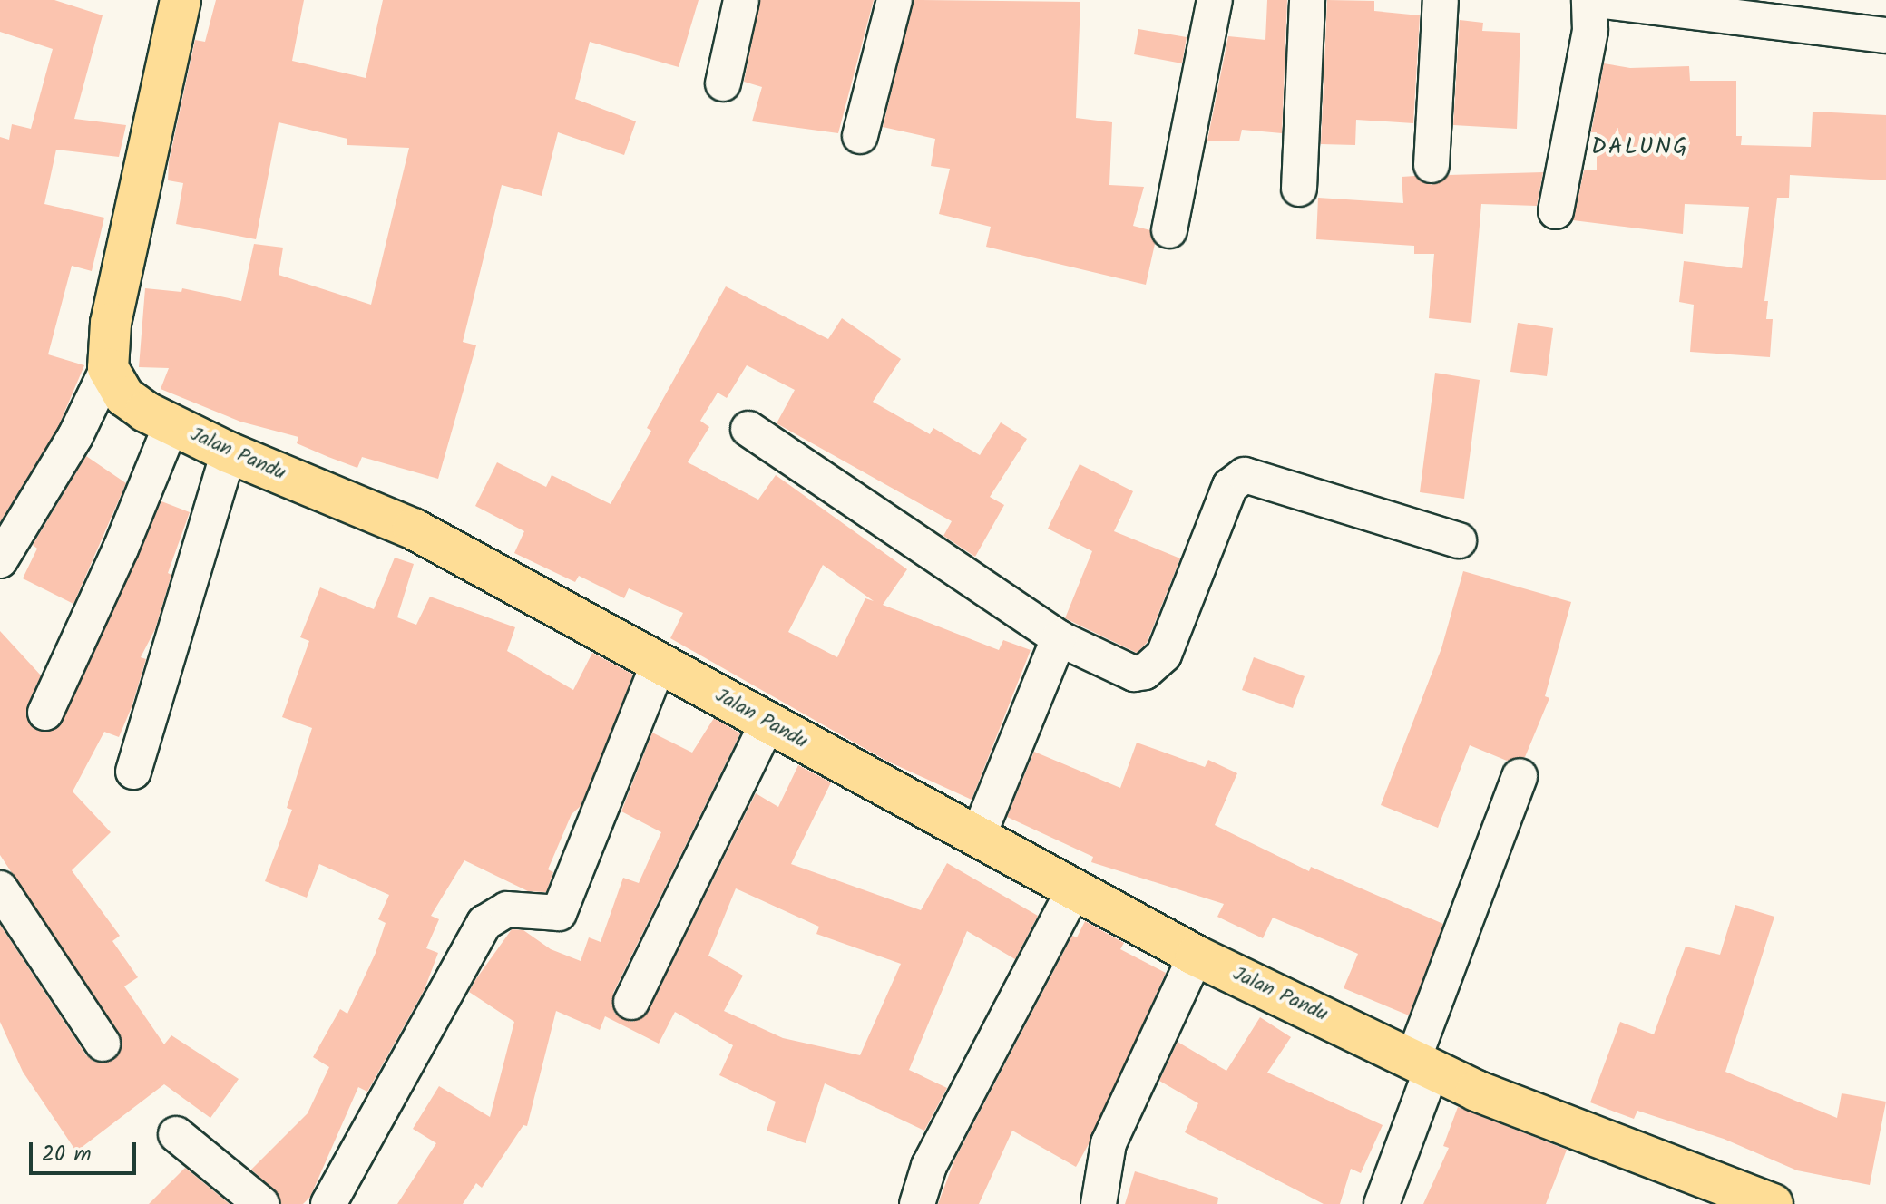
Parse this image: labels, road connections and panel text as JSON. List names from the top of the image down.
{
  "streets": {
    "main road": ["Jalan Pandu"]
  },
  "districts": ["DALUNG"],
  "scale_bar": "20 m"
}
